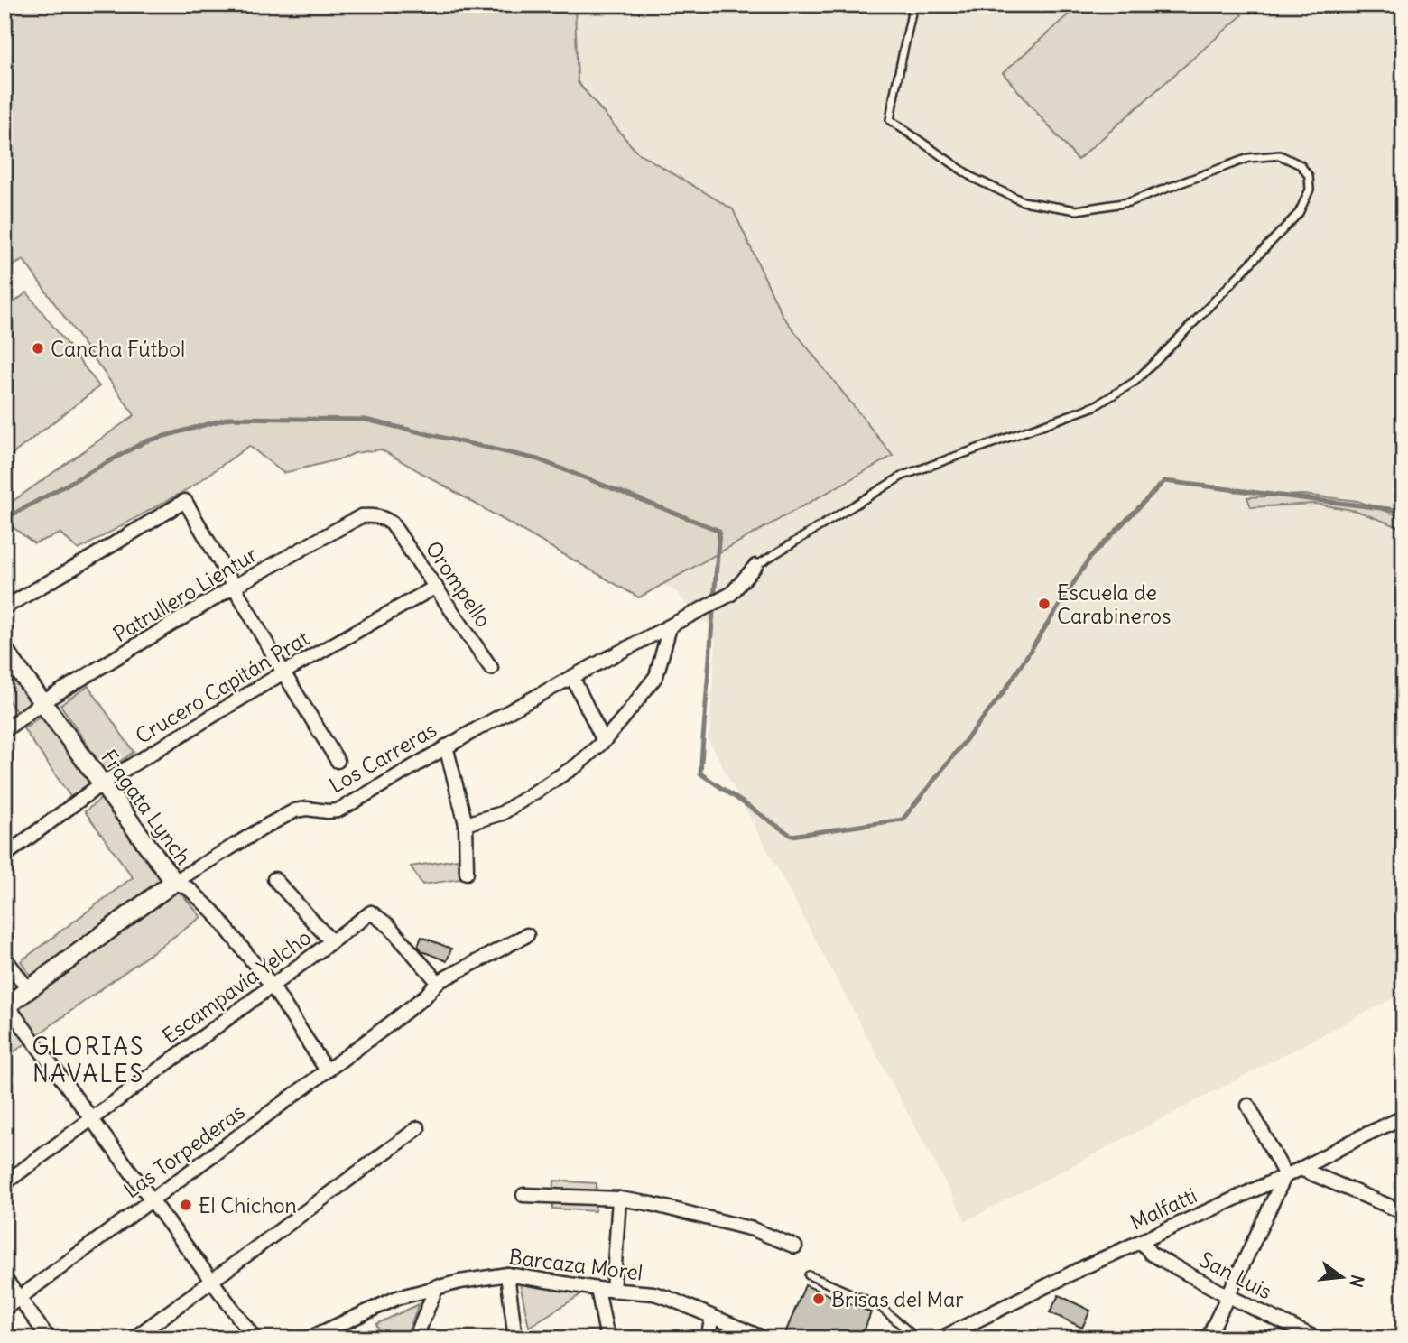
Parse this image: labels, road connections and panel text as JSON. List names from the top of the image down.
{
  "streets": {
    "street": [
      "Orompello",
      "Patrullero Lientur",
      "Crucero Capitán Prat",
      "Los Carreras",
      "Fragata Lynch",
      "Escampavía Yelcho",
      "Las Torpederas",
      "Malfatti",
      "Barcaza Morel",
      "San Luis"
    ]
  },
  "crossings": [
    ["Orompello", "Patrullero Lientur"],
    ["Orompello", "Crucero Capitán Prat"],
    ["Patrullero Lientur", "Fragata Lynch"],
    ["Crucero Capitán Prat", "Fragata Lynch"],
    ["Los Carreras", "Fragata Lynch"],
    ["Fragata Lynch", "Escampavía Yelcho"],
    ["Fragata Lynch", "Las Torpederas"],
    ["Escampavía Yelcho", "Las Torpederas"],
    ["Malfatti", "San Luis"]
  ],
  "districts": ["GLORIAS NAVALES"],
  "places": [
    "Cancha Fútbol",
    "Escuela de Carabineros",
    "El Chichon",
    "Brisas del Mar"
  ],
  "north": "right"
}
